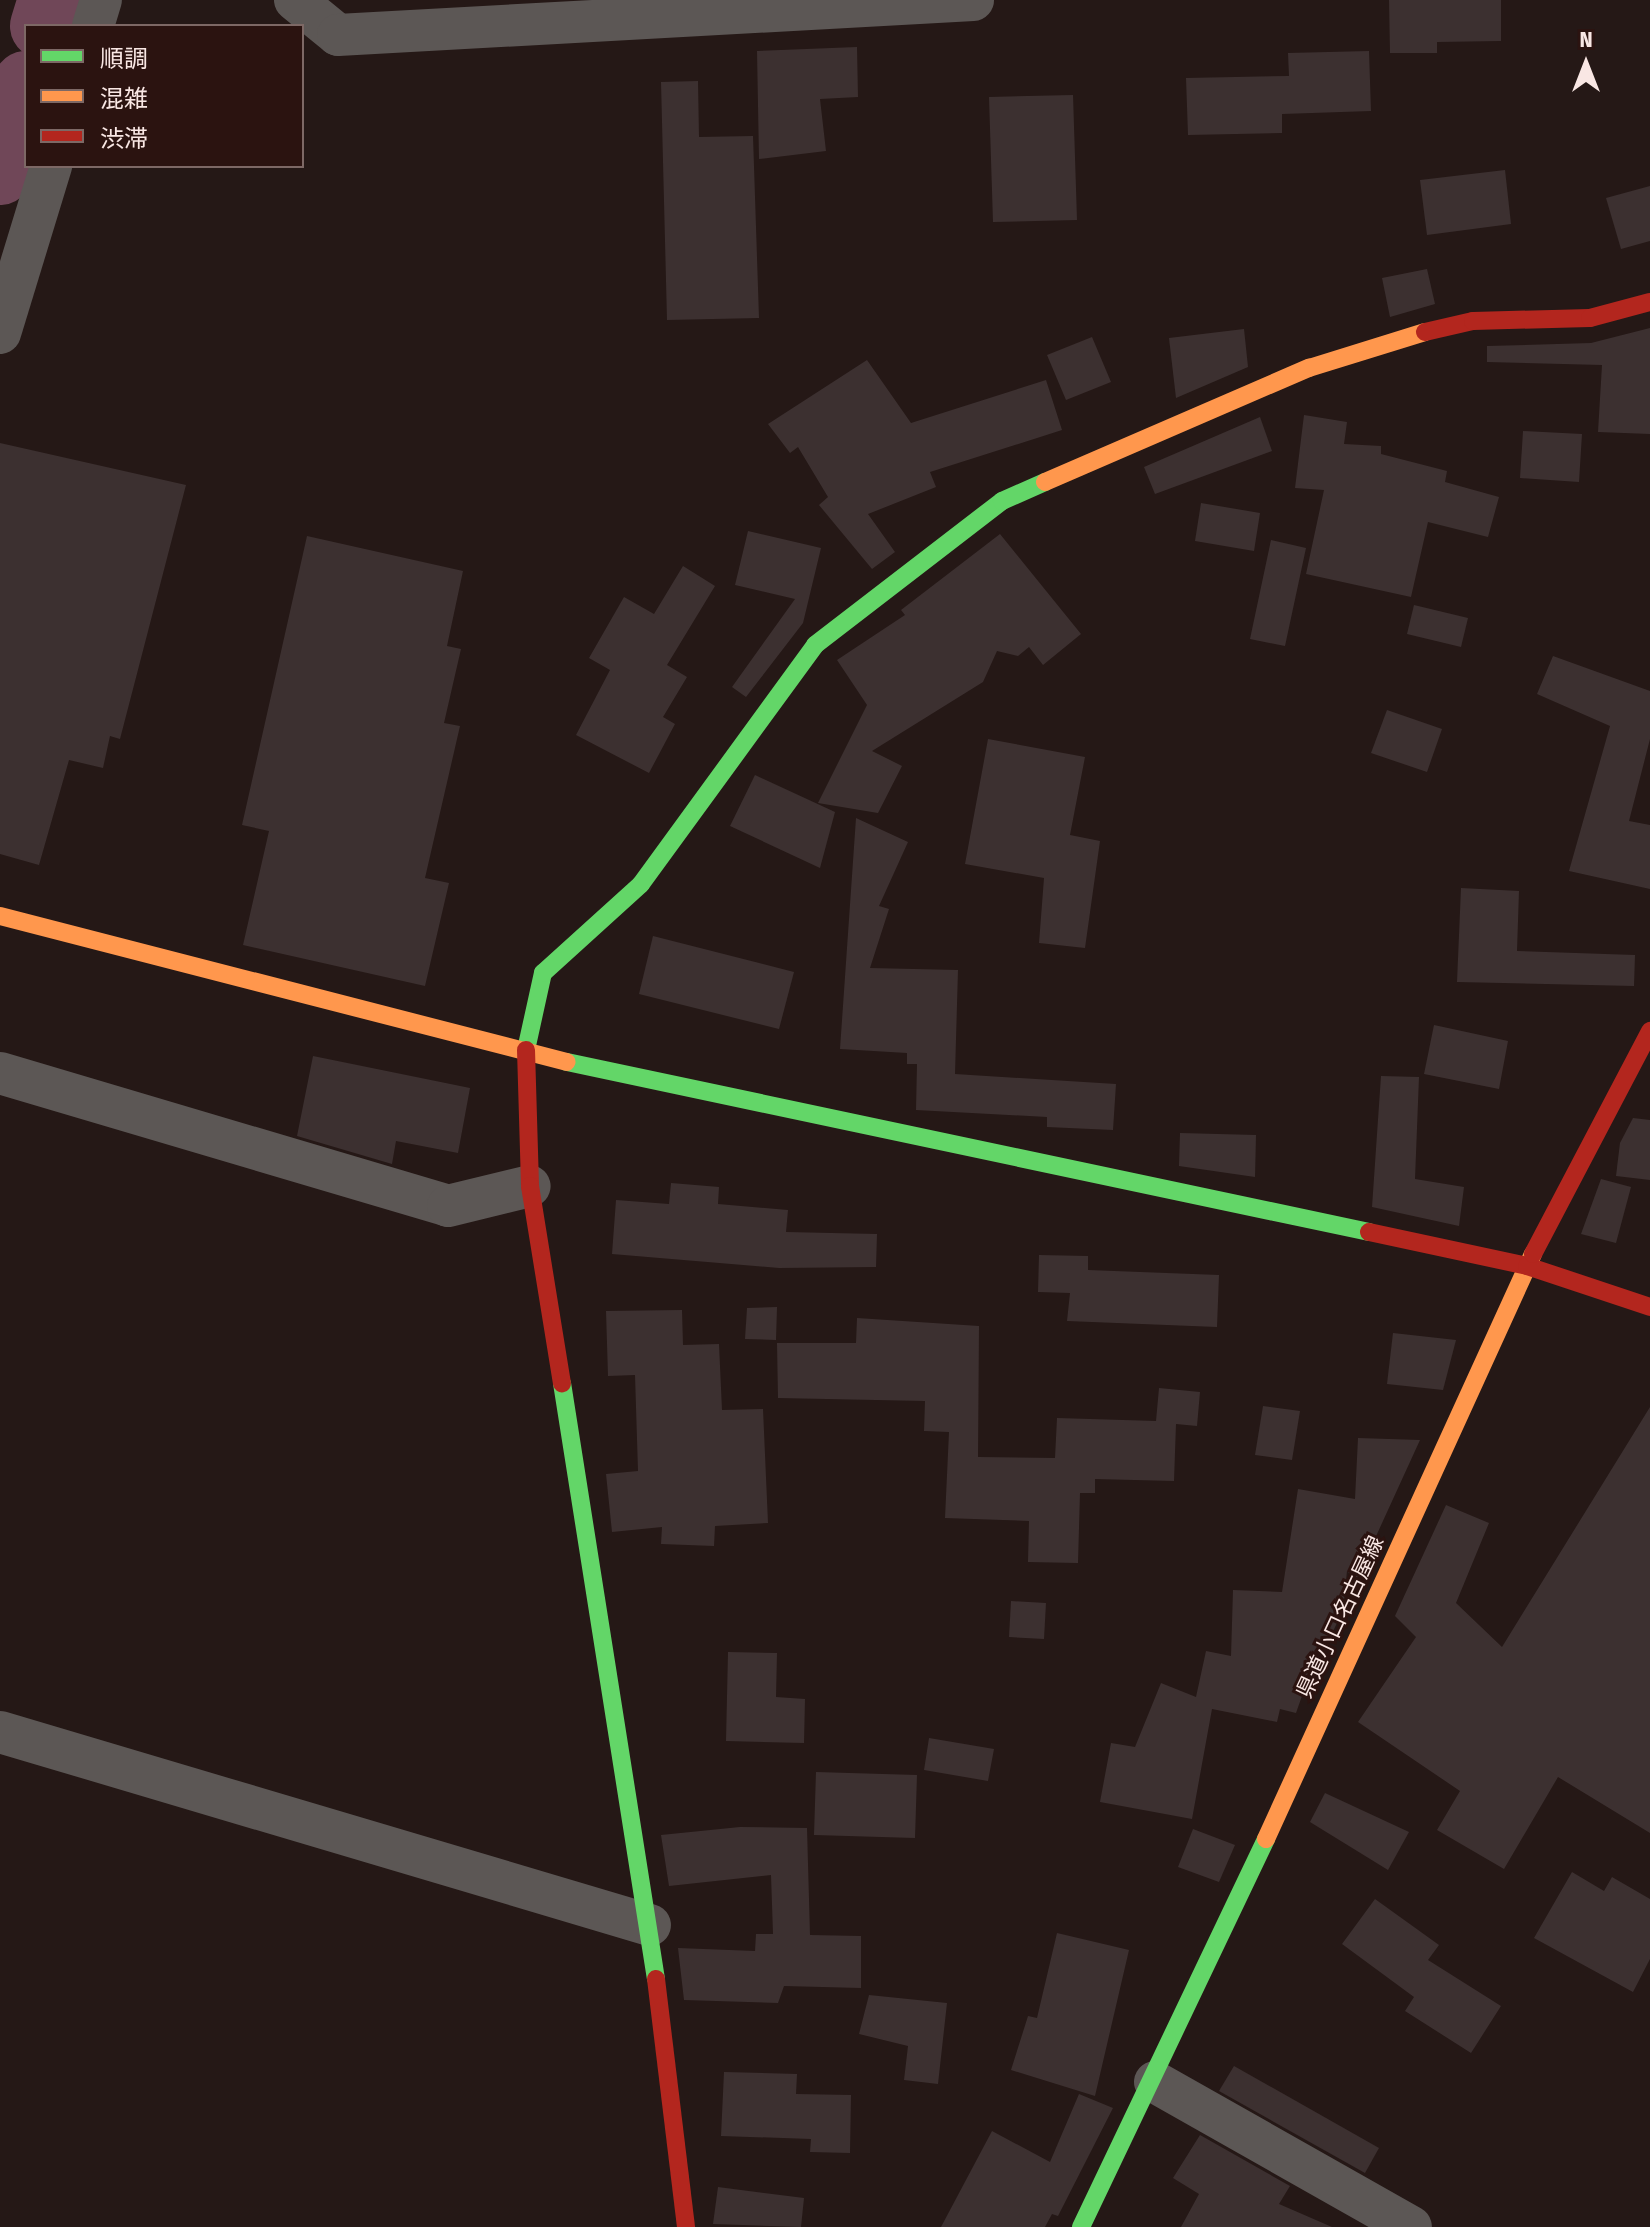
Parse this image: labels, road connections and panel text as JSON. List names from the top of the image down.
{
  "streets": {
    "street": ["県道小口名古屋線"]
  },
  "legend": ["順調", "混雑", "渋滞"],
  "north": "top"
}
